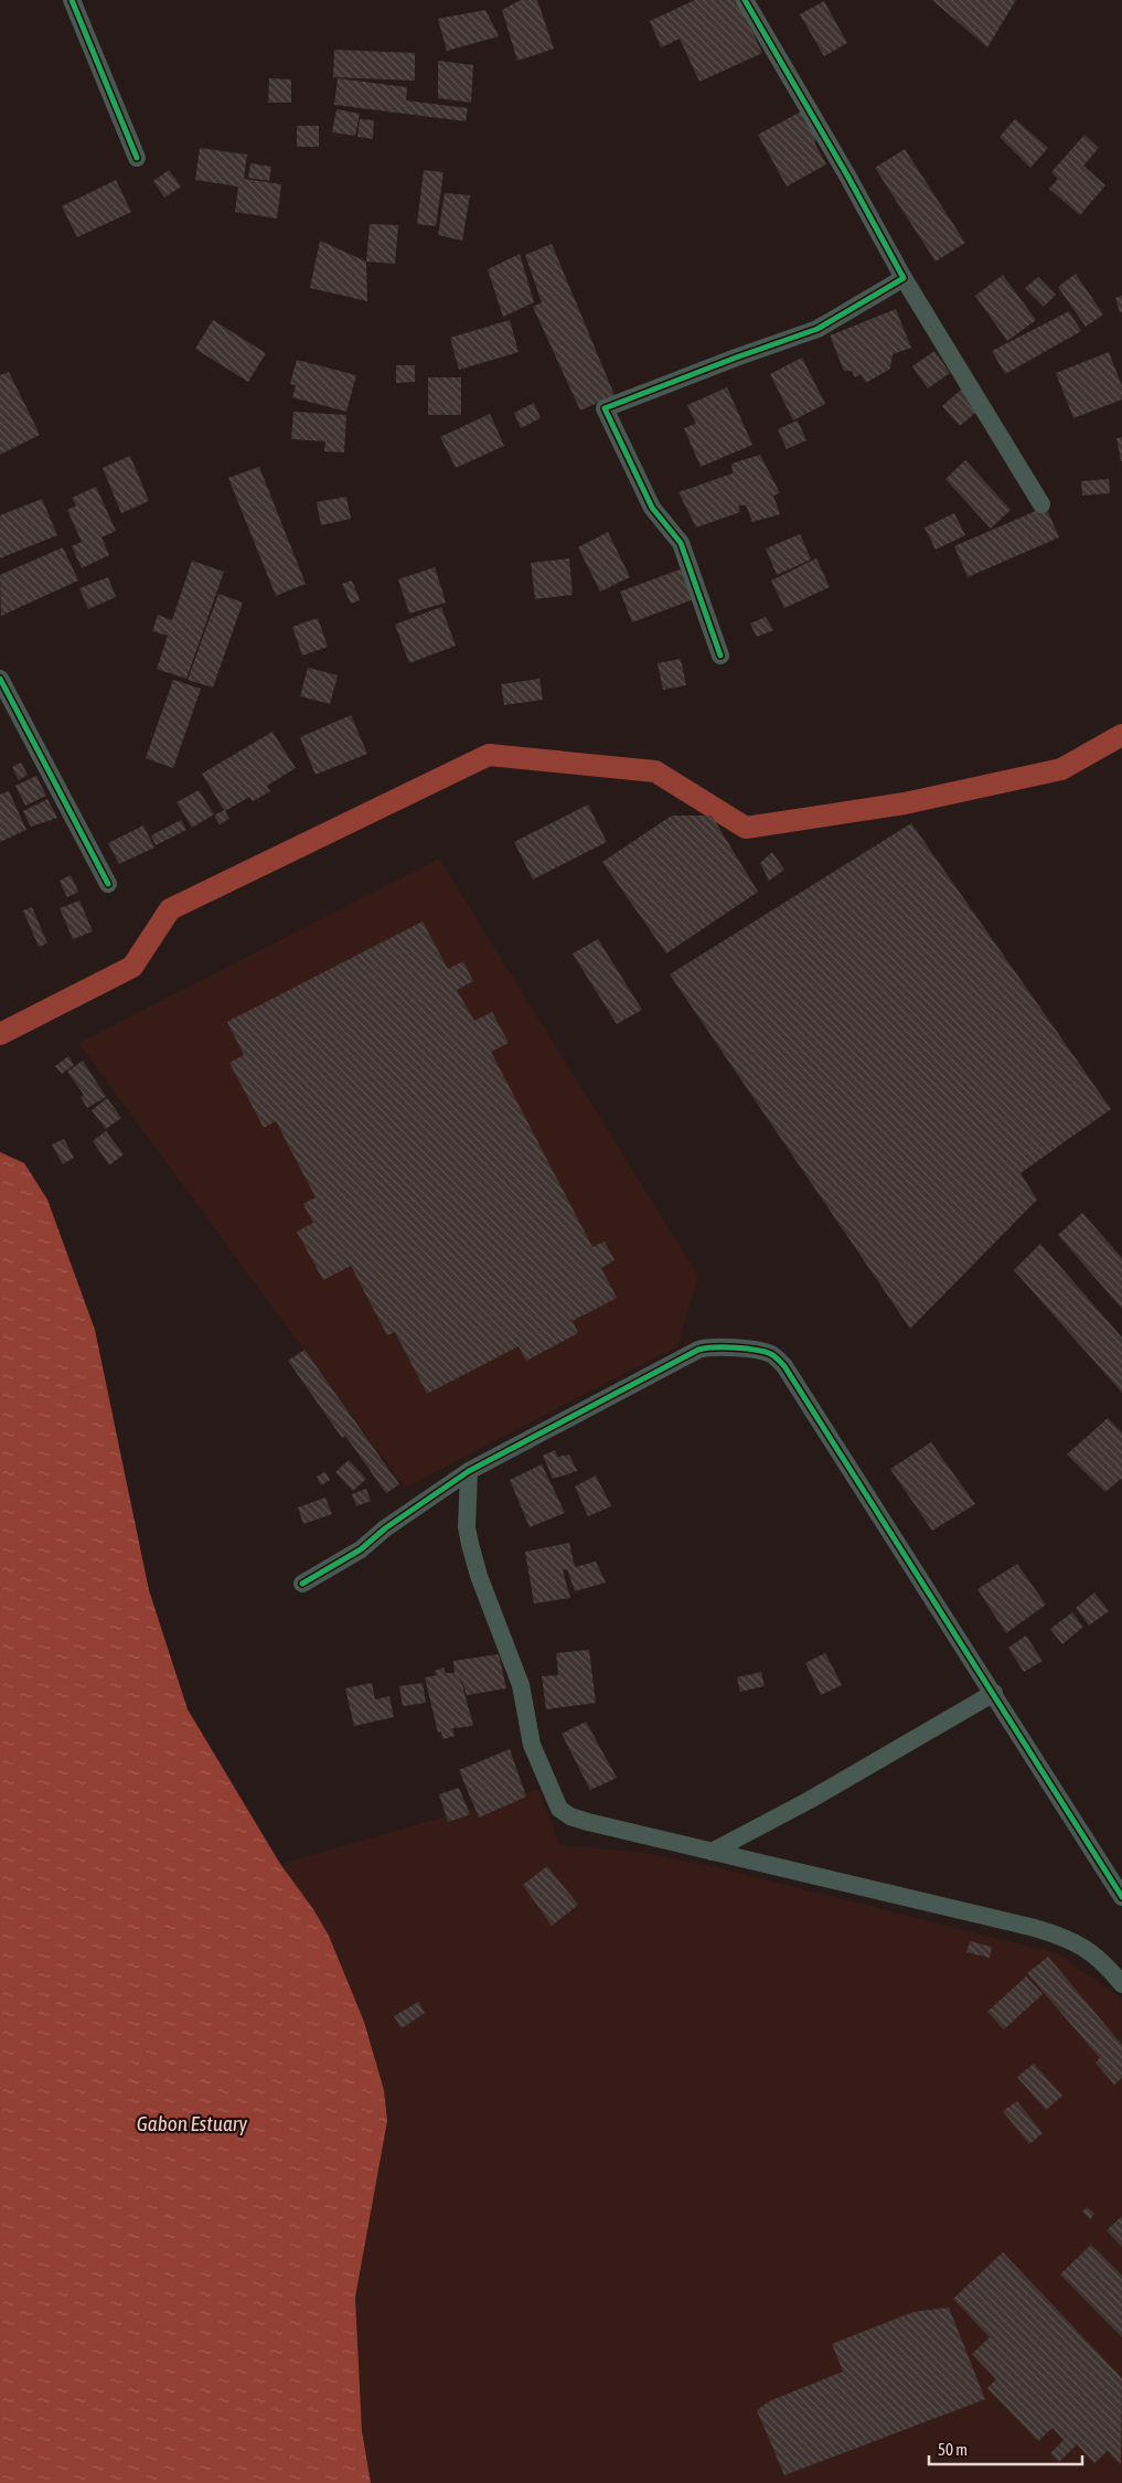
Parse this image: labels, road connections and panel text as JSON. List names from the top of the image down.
{
  "water": ["Gabon Estuary"],
  "scale_bar": "50 m"
}
